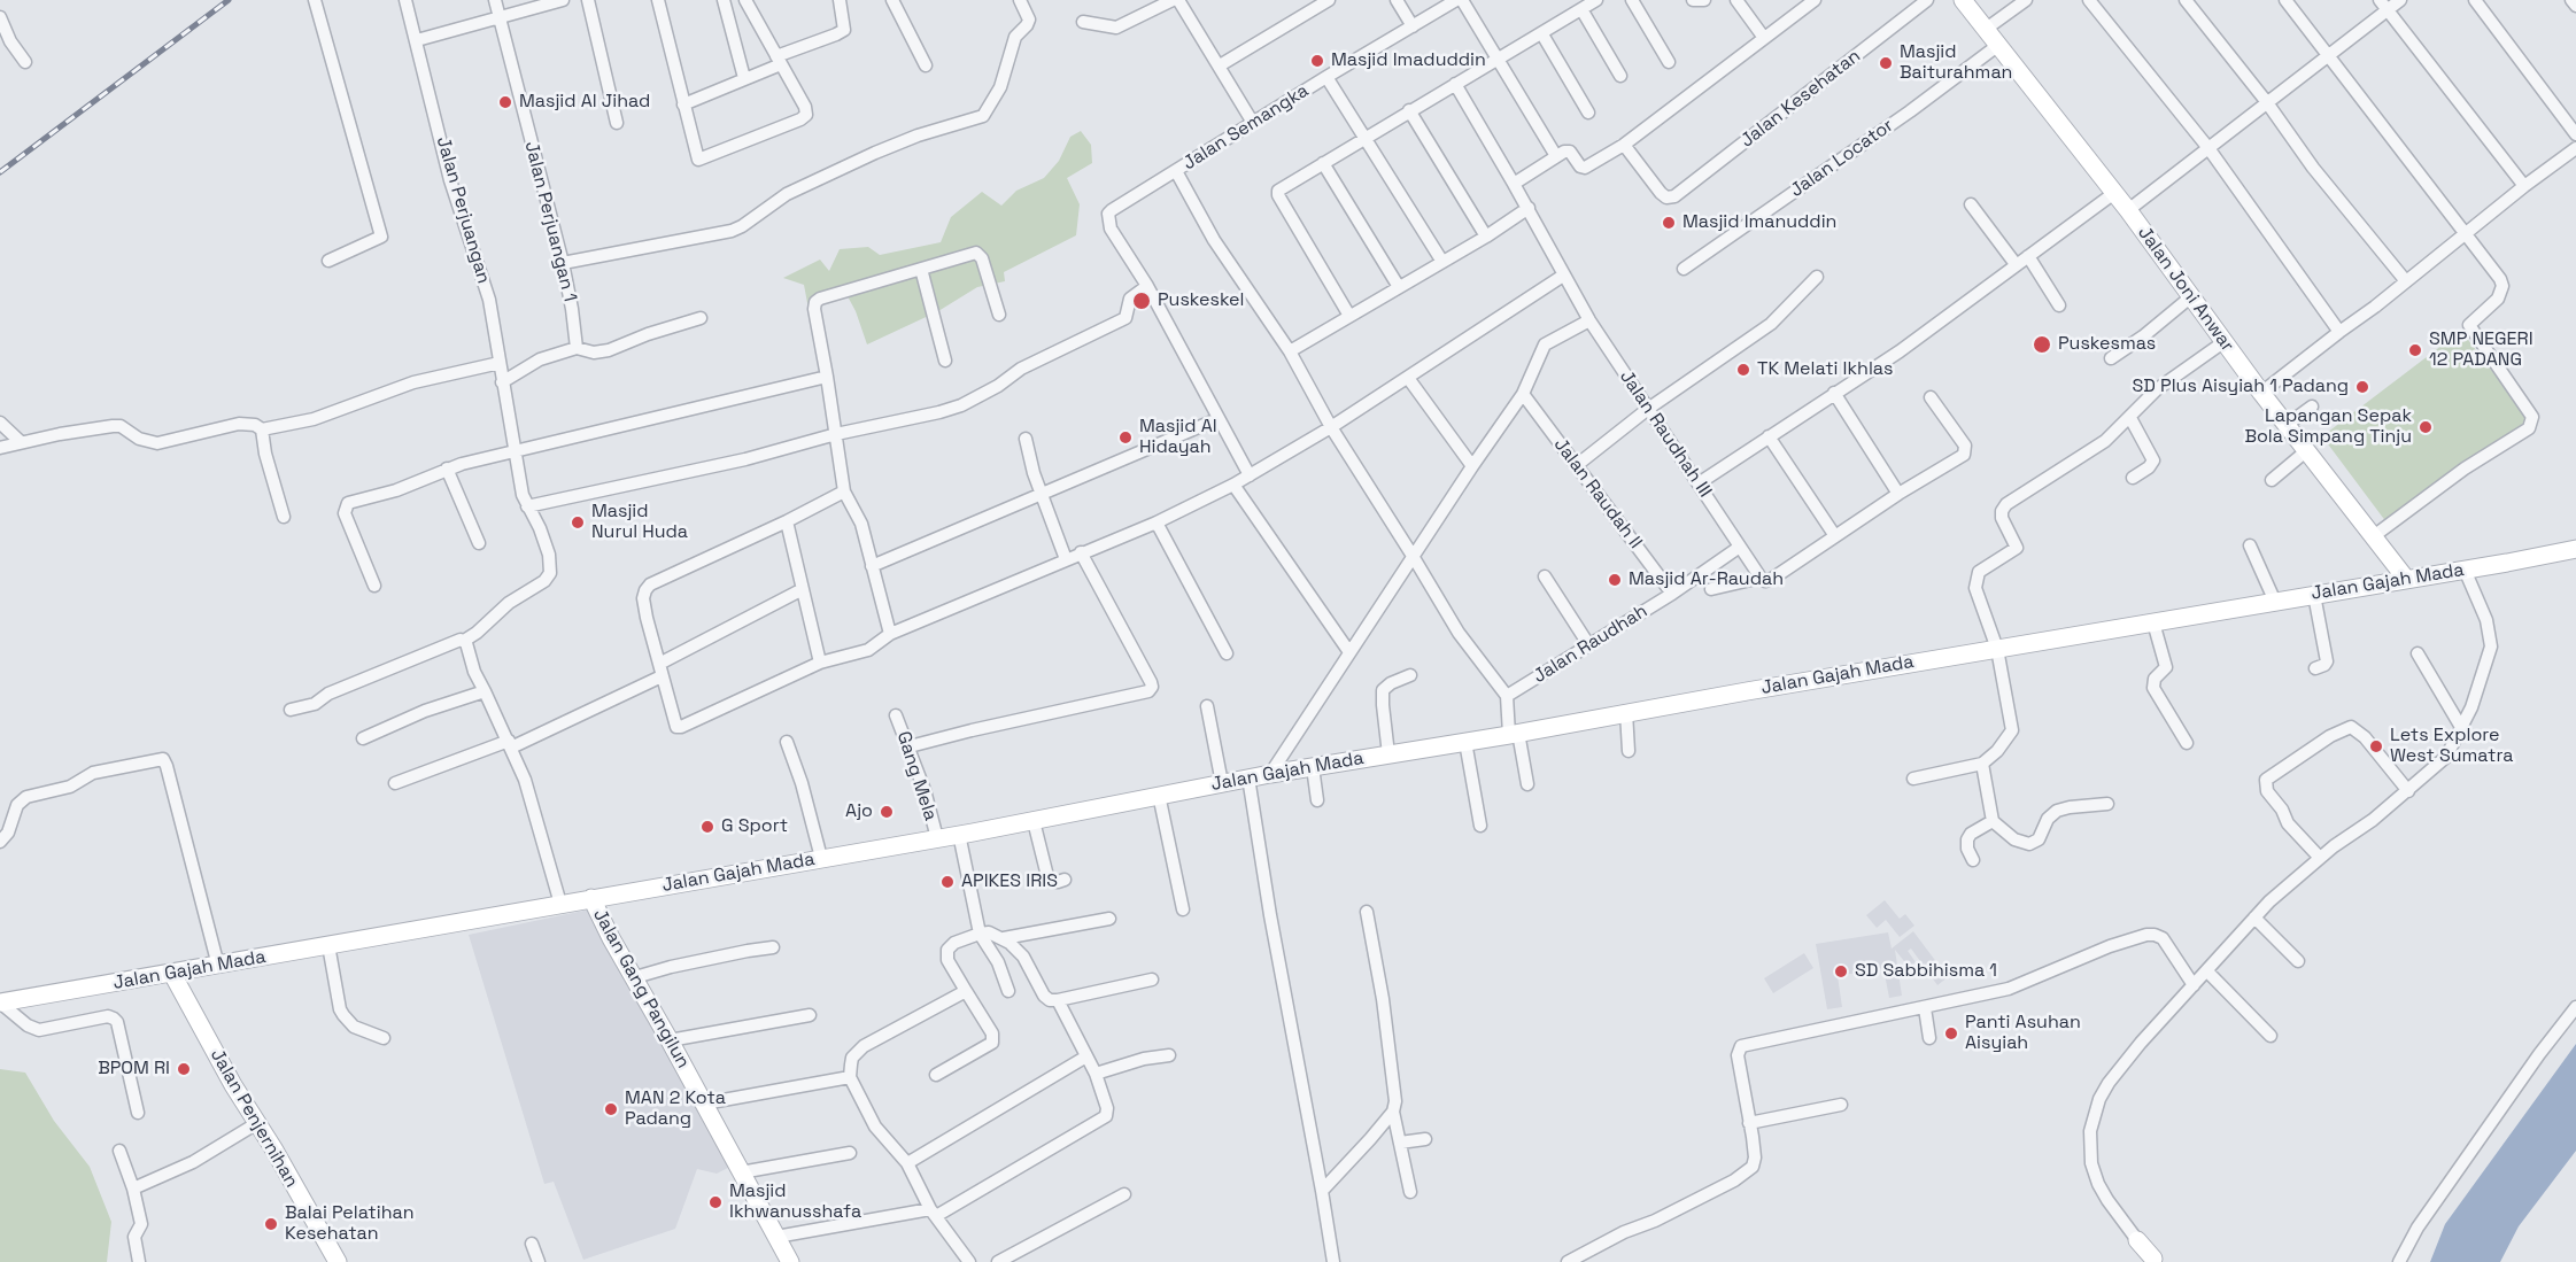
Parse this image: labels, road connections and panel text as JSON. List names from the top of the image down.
{
  "streets": {
    "main road": [
      "Jalan Joni Anwar",
      "Jalan Gajah Mada",
      "Jalan Gang Pangilun",
      "Jalan Penjernihan"
    ],
    "street": [
      "Jalan Kesehatan",
      "Jalan Semangka",
      "Jalan Locator",
      "Jalan Perjuangan",
      "Jalan Perjuangan 1",
      "Jalan Raudhah III",
      "Jalan Raudah II",
      "Jalan Raudhah",
      "Gang Mela"
    ]
  },
  "crossings": [
    ["Jalan Locator", "Jalan Joni Anwar"],
    ["Jalan Joni Anwar", "Jalan Gajah Mada"],
    ["Jalan Raudhah III", "Jalan Raudhah"],
    ["Jalan Raudah II", "Jalan Raudhah"],
    ["Jalan Gajah Mada", "Gang Mela"],
    ["Jalan Gajah Mada", "Jalan Gang Pangilun"],
    ["Jalan Gajah Mada", "Jalan Penjernihan"]
  ],
  "places": [
    "Masjid Imaduddin",
    "Masjid Baiturahman",
    "Masjid Al Jihad",
    "Masjid Imanuddin",
    "Puskeskel",
    "Puskesmas",
    "SMP NEGERI 12 PADANG",
    "TK Melati Ikhlas",
    "SD Plus Aisyiah 1 Padang",
    "Lapangan Sepak Bola Simpang Tinju",
    "Masjid Al Hidayah",
    "Masjid Nurul Huda",
    "Masjid Ar-Raudah",
    "Lets Explore West Sumatra",
    "Ajo",
    "G Sport",
    "APIKES IRIS",
    "SD Sabbihisma 1",
    "Panti Asuhan Aisyiah",
    "BPOM RI",
    "MAN 2 Kota Padang",
    "Masjid Ikhwanusshafa",
    "Balai Pelatihan Kesehatan"
  ]
}
